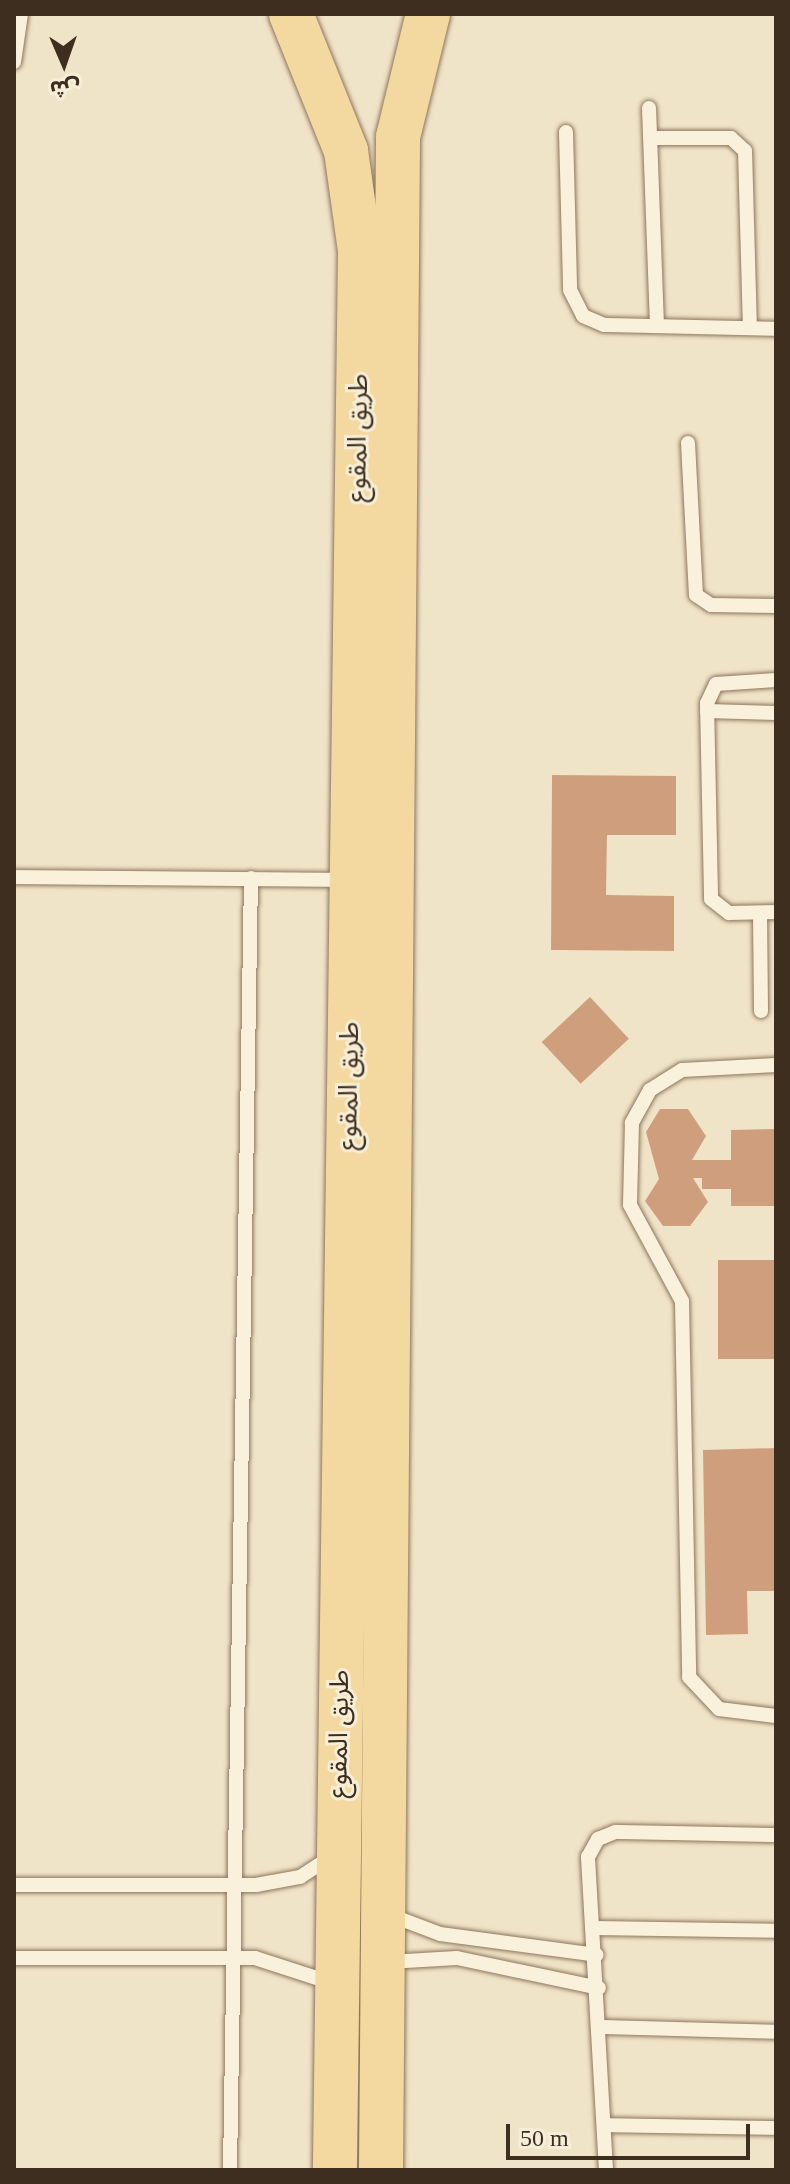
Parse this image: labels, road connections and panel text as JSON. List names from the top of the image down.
{
  "streets": {
    "main road": ["طريق المقوع"]
  },
  "scale_bar": "50 m",
  "north": "bottom"
}
